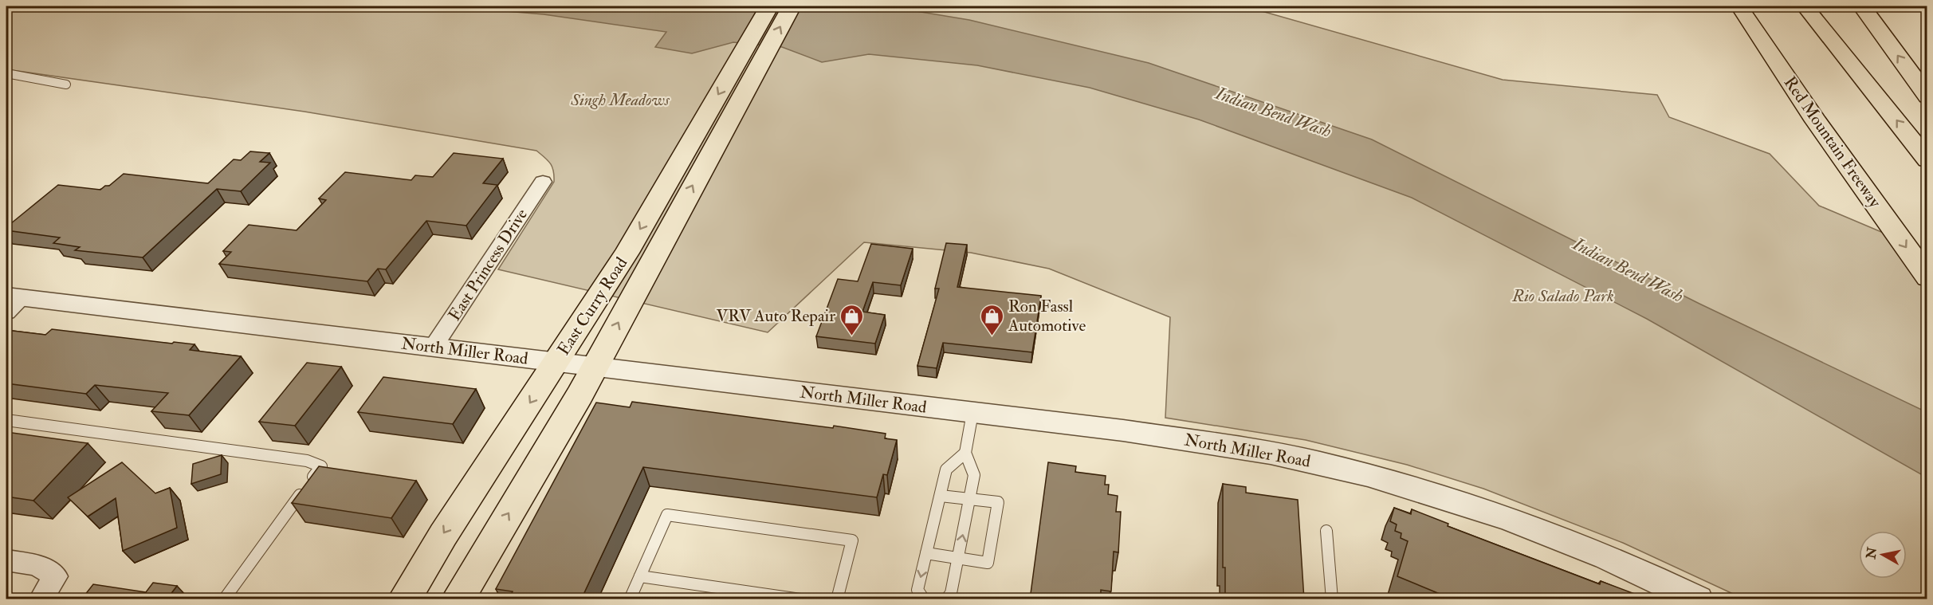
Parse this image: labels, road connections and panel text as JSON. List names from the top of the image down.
{
  "streets": {
    "main road": ["Red Mountain Freeway", "East Curry Road"],
    "street": ["East Princess Drive", "North Miller Road"]
  },
  "crossings": [
    ["East Princess Drive", "North Miller Road"],
    ["East Curry Road", "North Miller Road"]
  ],
  "water": ["Indian Bend Wash"],
  "parks": ["Singh Meadows", "Rio Salado Park"],
  "places": {
    "shop": ["VRV Auto Repair", "Ron Fassl Automotive"]
  },
  "north": "left"
}
